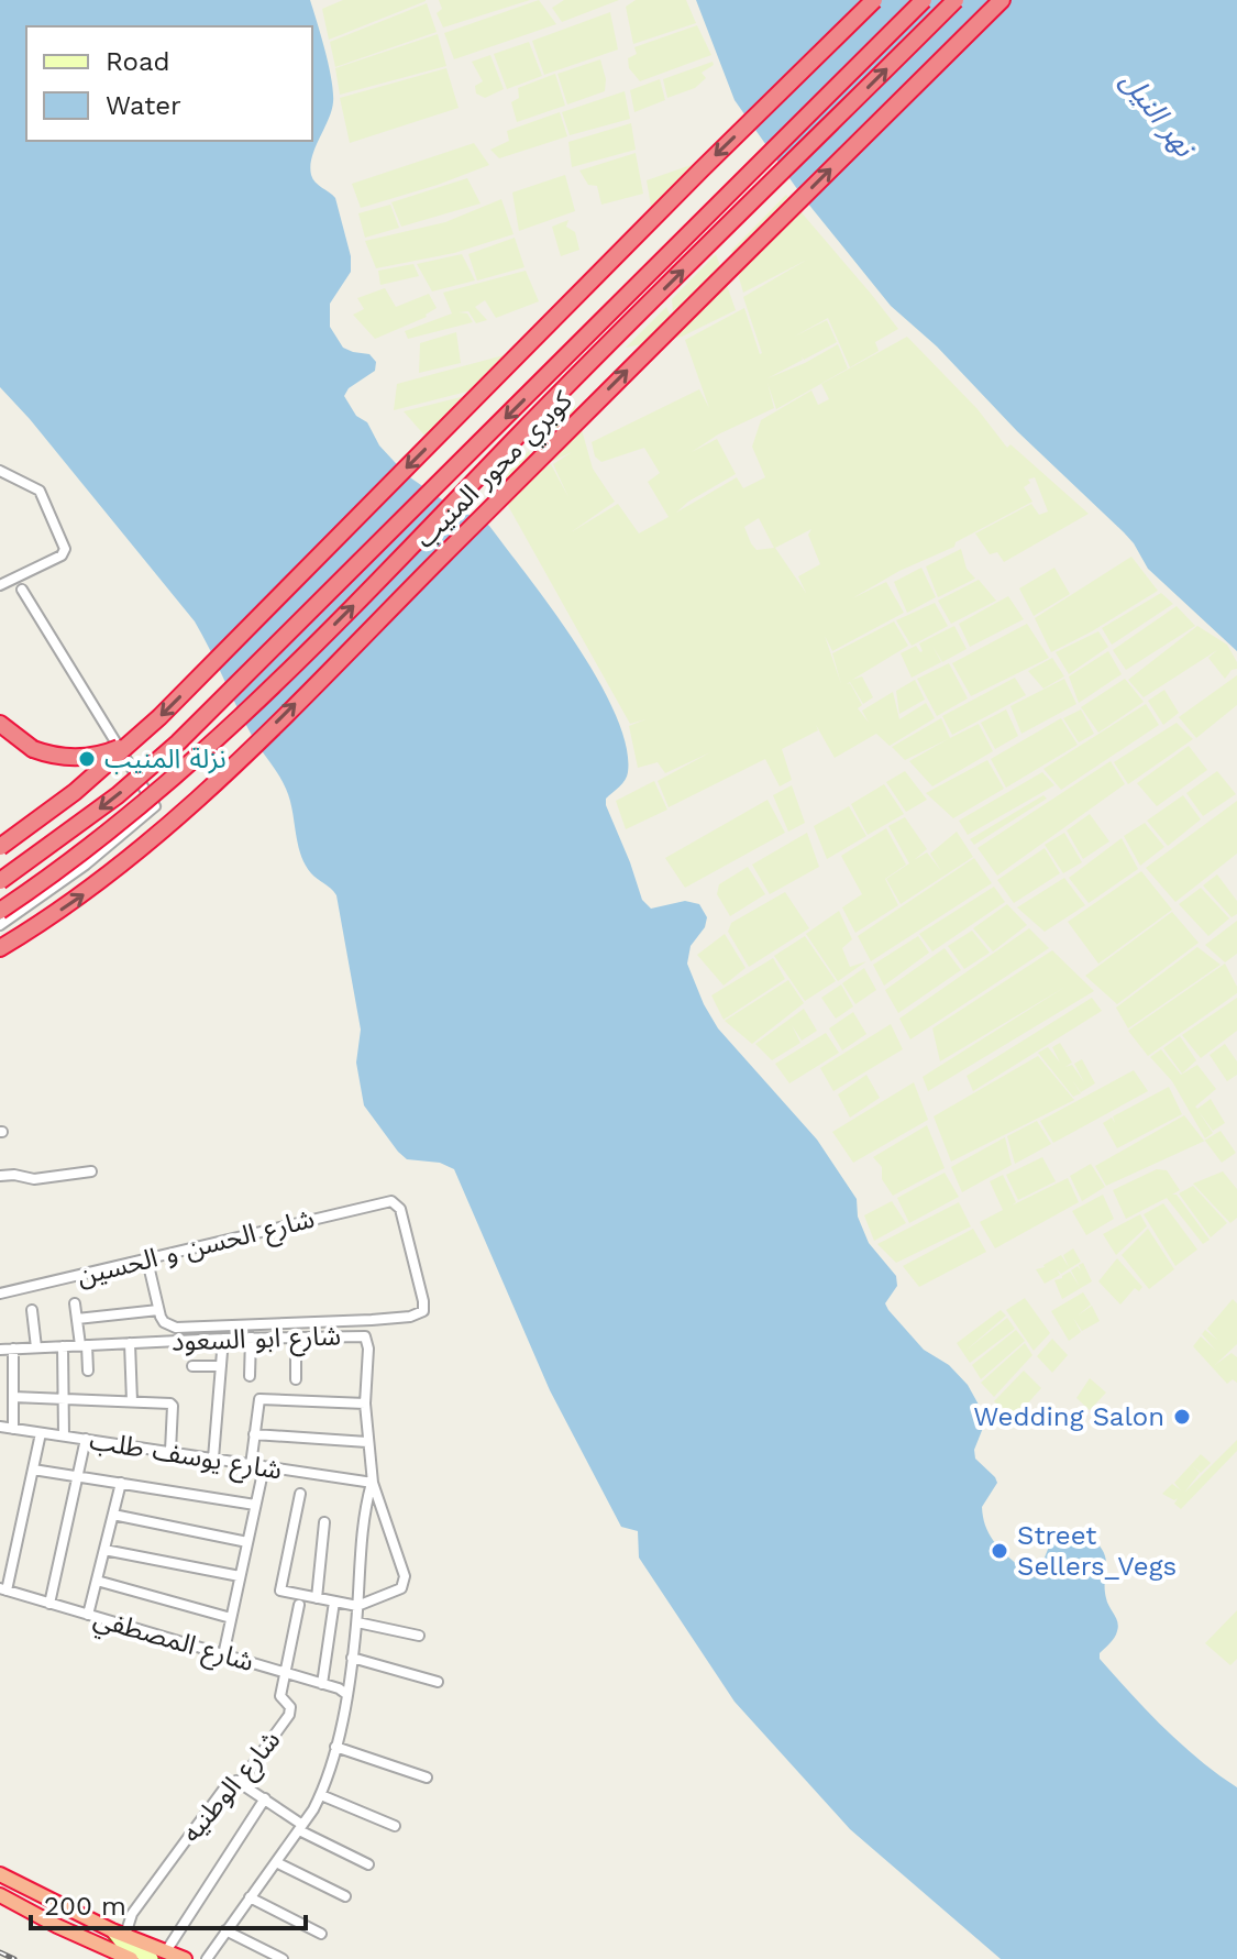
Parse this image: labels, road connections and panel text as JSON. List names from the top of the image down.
{
  "streets": {
    "highway": ["كوبري محور المنيب"],
    "street": [
      "شارع الحسن و الحسين",
      "شارع ابو السعود",
      "شارع يوسف طلب",
      "شارع المصطفي",
      "شارع الوطنيه"
    ]
  },
  "crossings": [
    ["شارع ابو السعود", "شارع يوسف طلب"],
    ["شارع المصطفي", "شارع الوطنيه"]
  ],
  "water": ["نهر النيل"],
  "places": ["نزلة المنيب", "Wedding Salon", "Street Sellers_Vegs"],
  "legend": ["Road", "Water"],
  "scale_bar": "200 m"
}
